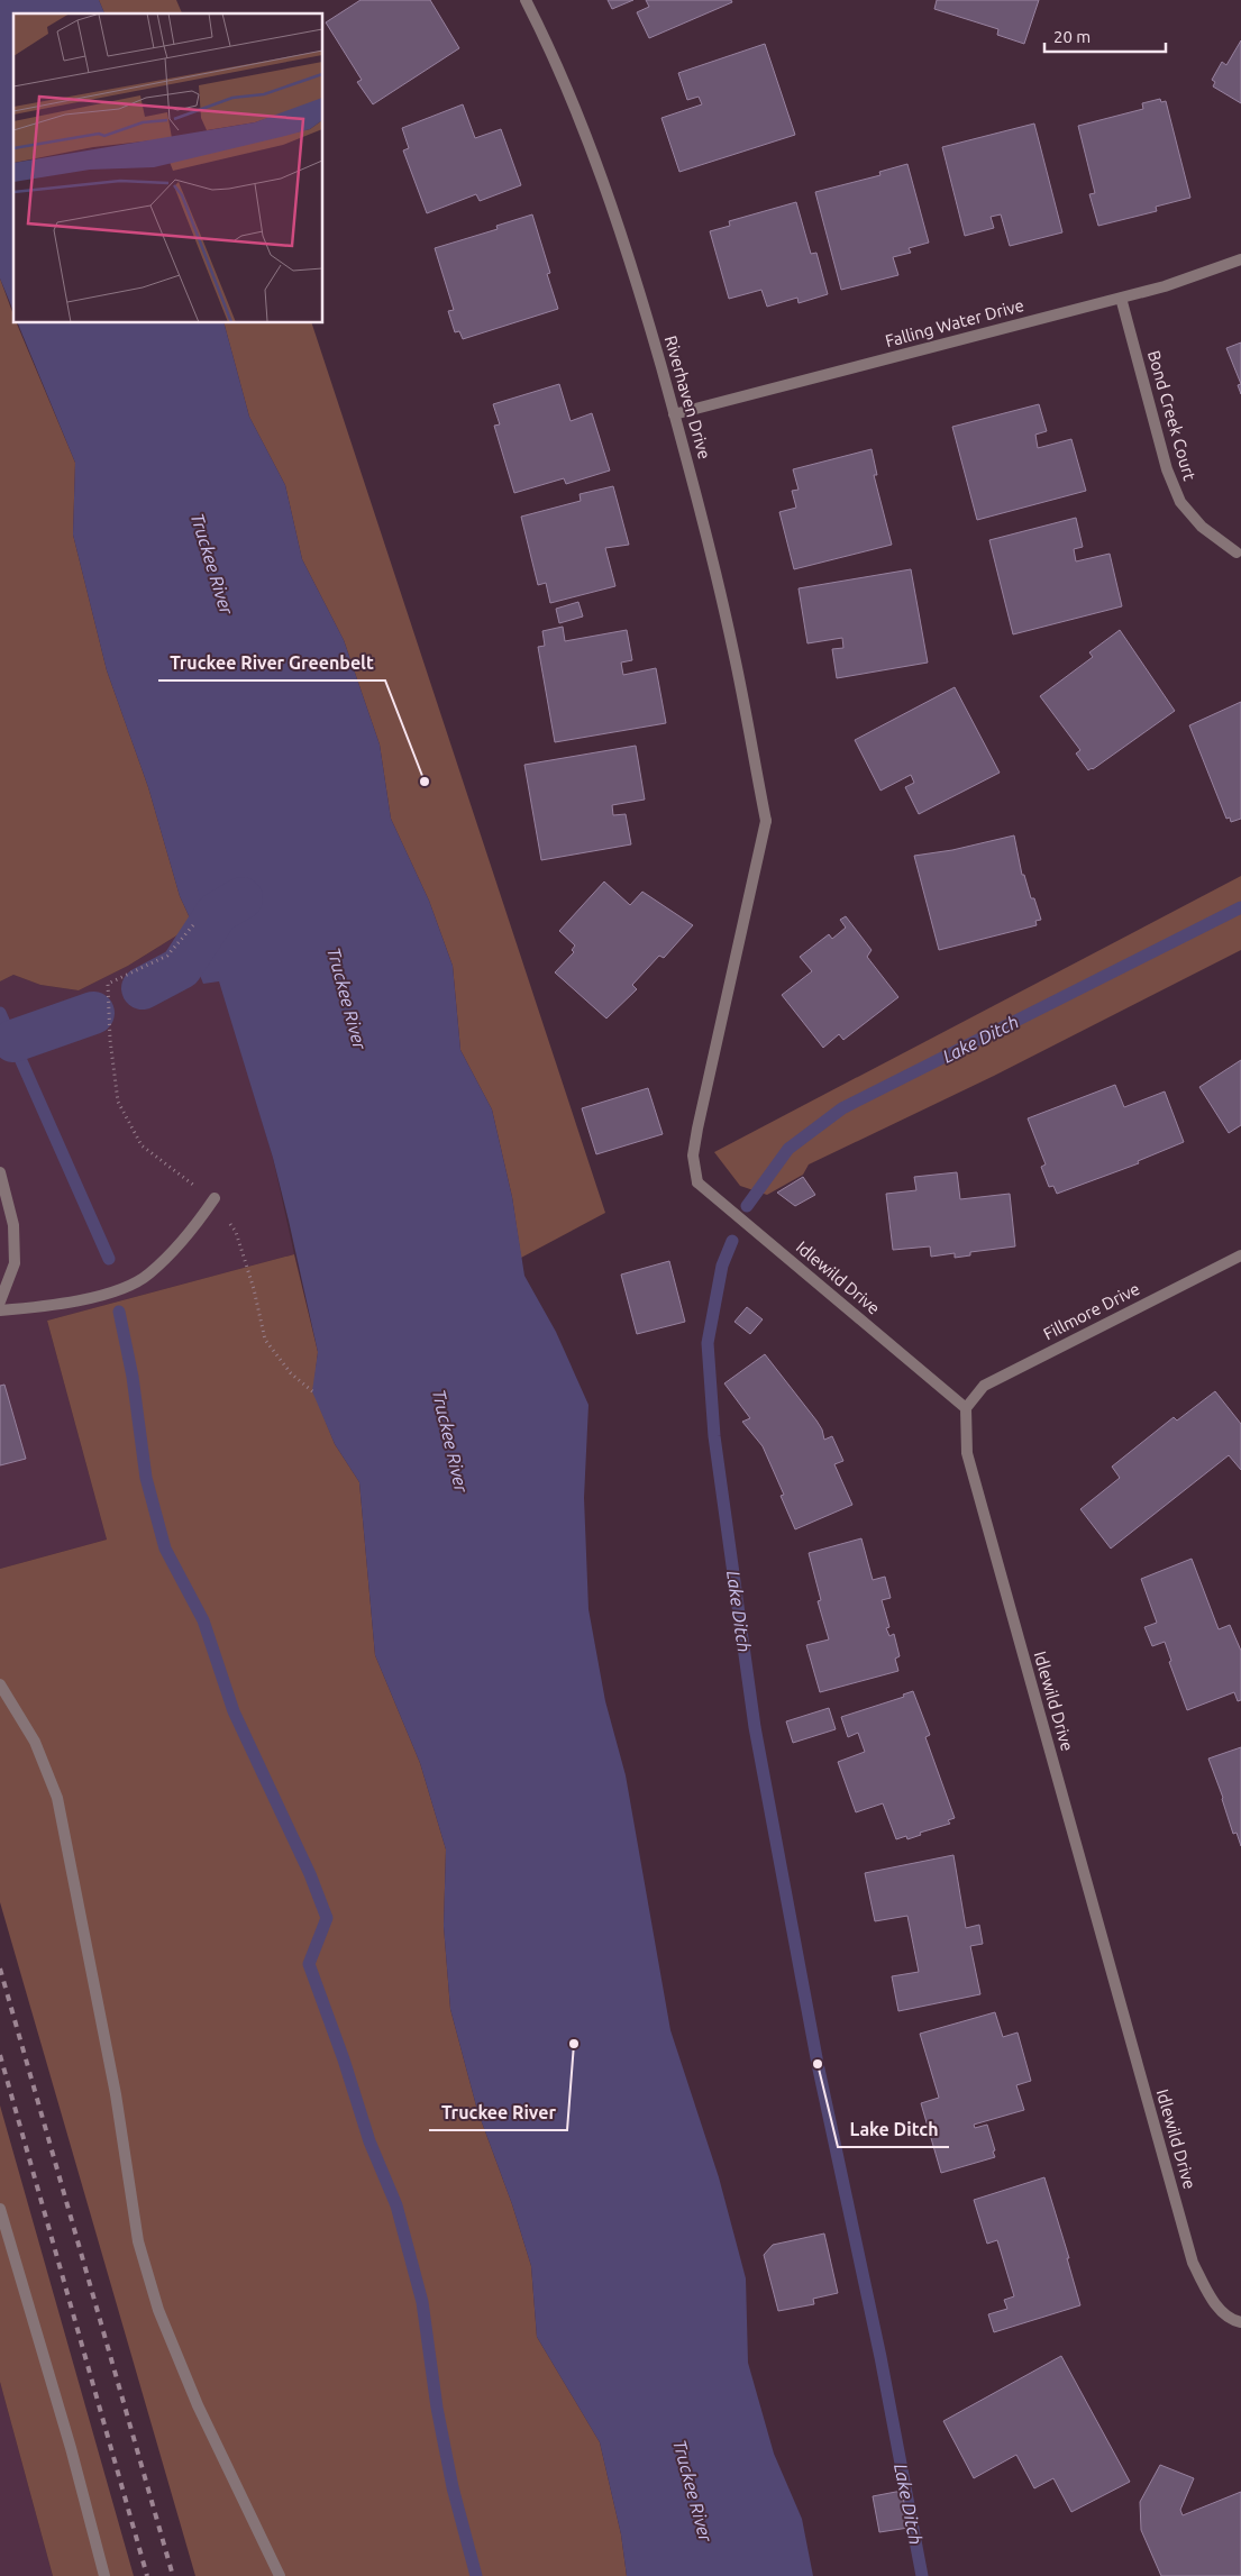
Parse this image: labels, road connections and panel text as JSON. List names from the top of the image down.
{
  "streets": {
    "street": [
      "Falling Water Drive",
      "Riverhaven Drive",
      "Bond Creek Court",
      "Idlewild Drive",
      "Fillmore Drive"
    ]
  },
  "crossings": [
    ["Falling Water Drive", "Riverhaven Drive"],
    ["Falling Water Drive", "Bond Creek Court"],
    ["Riverhaven Drive", "Idlewild Drive"],
    ["Idlewild Drive", "Fillmore Drive"]
  ],
  "water": ["Truckee River", "Lake Ditch"],
  "places": ["Truckee River Greenbelt", "Truckee River", "Lake Ditch"],
  "scale_bar": "20 m"
}
